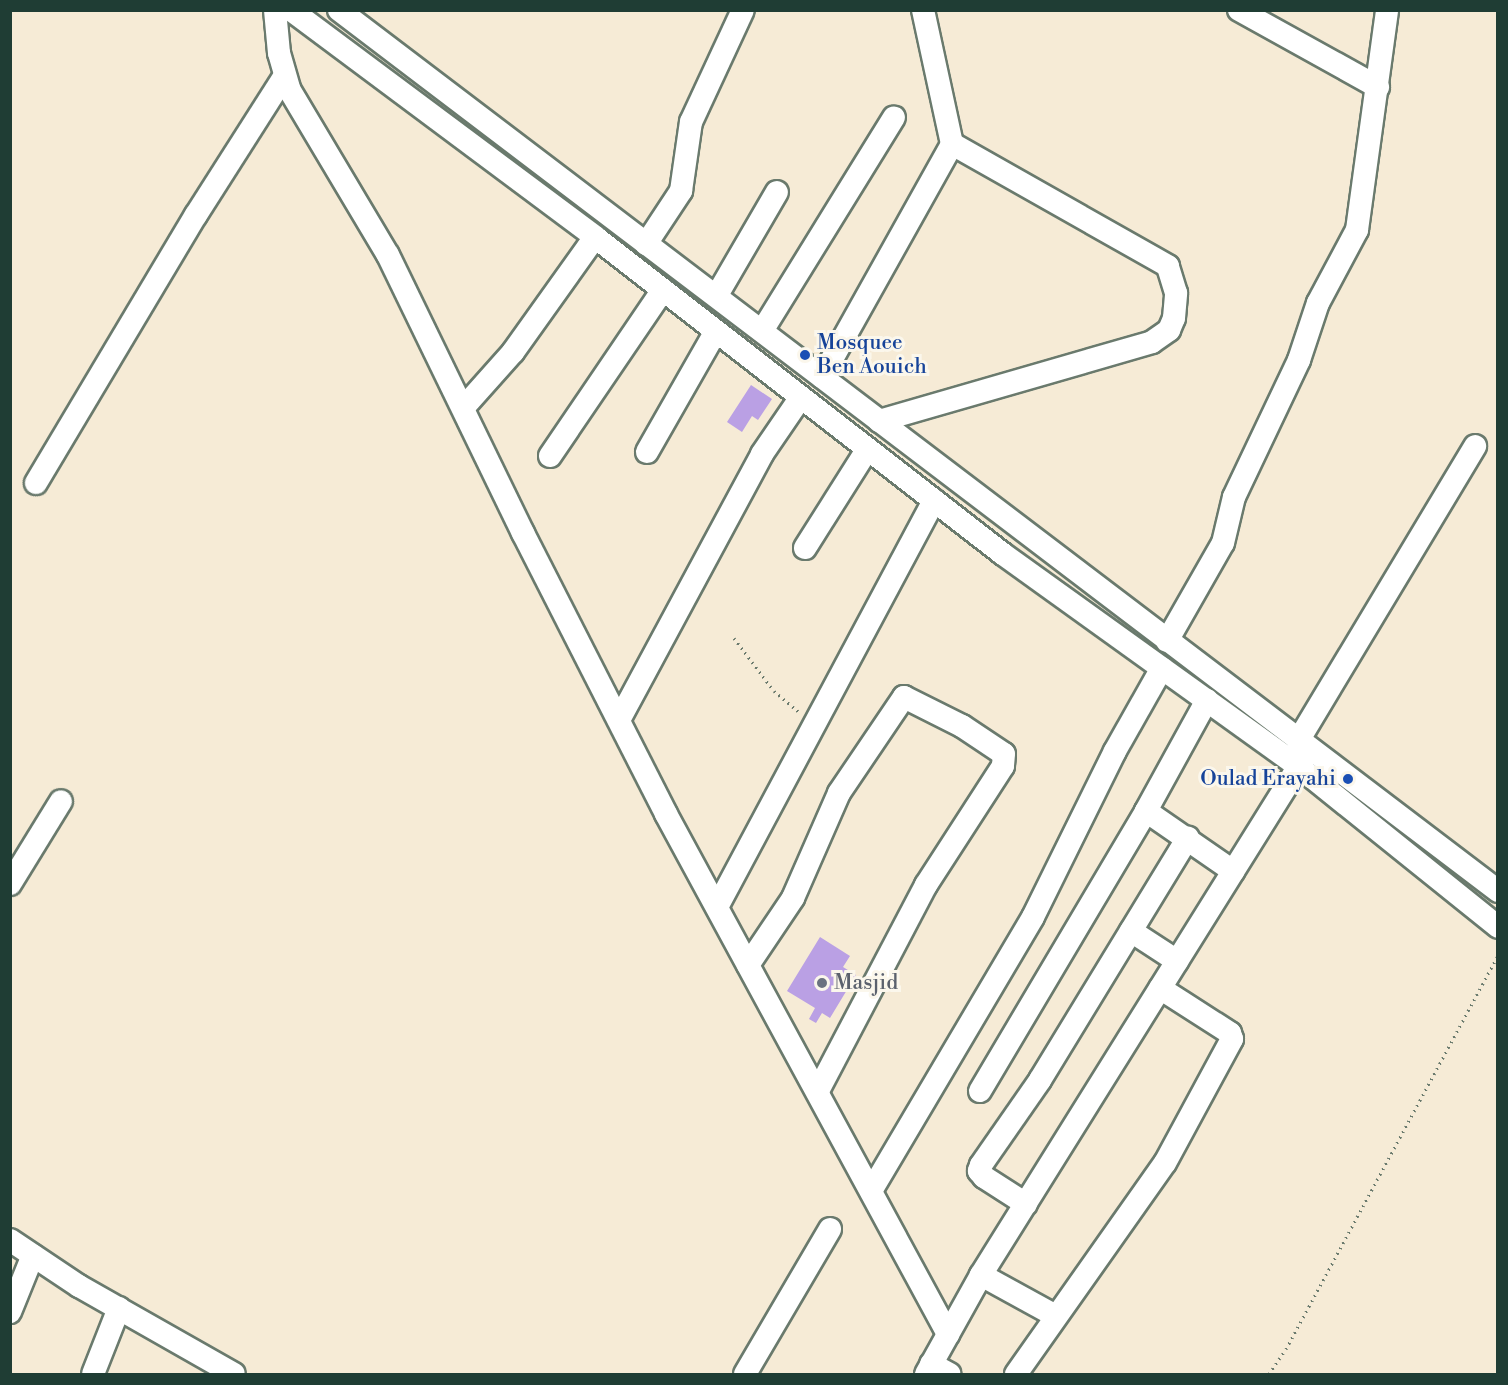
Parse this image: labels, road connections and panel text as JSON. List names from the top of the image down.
{
  "places": ["Mosquee Ben Aouich", "Oulad Erayahi", "Masjid"]
}
